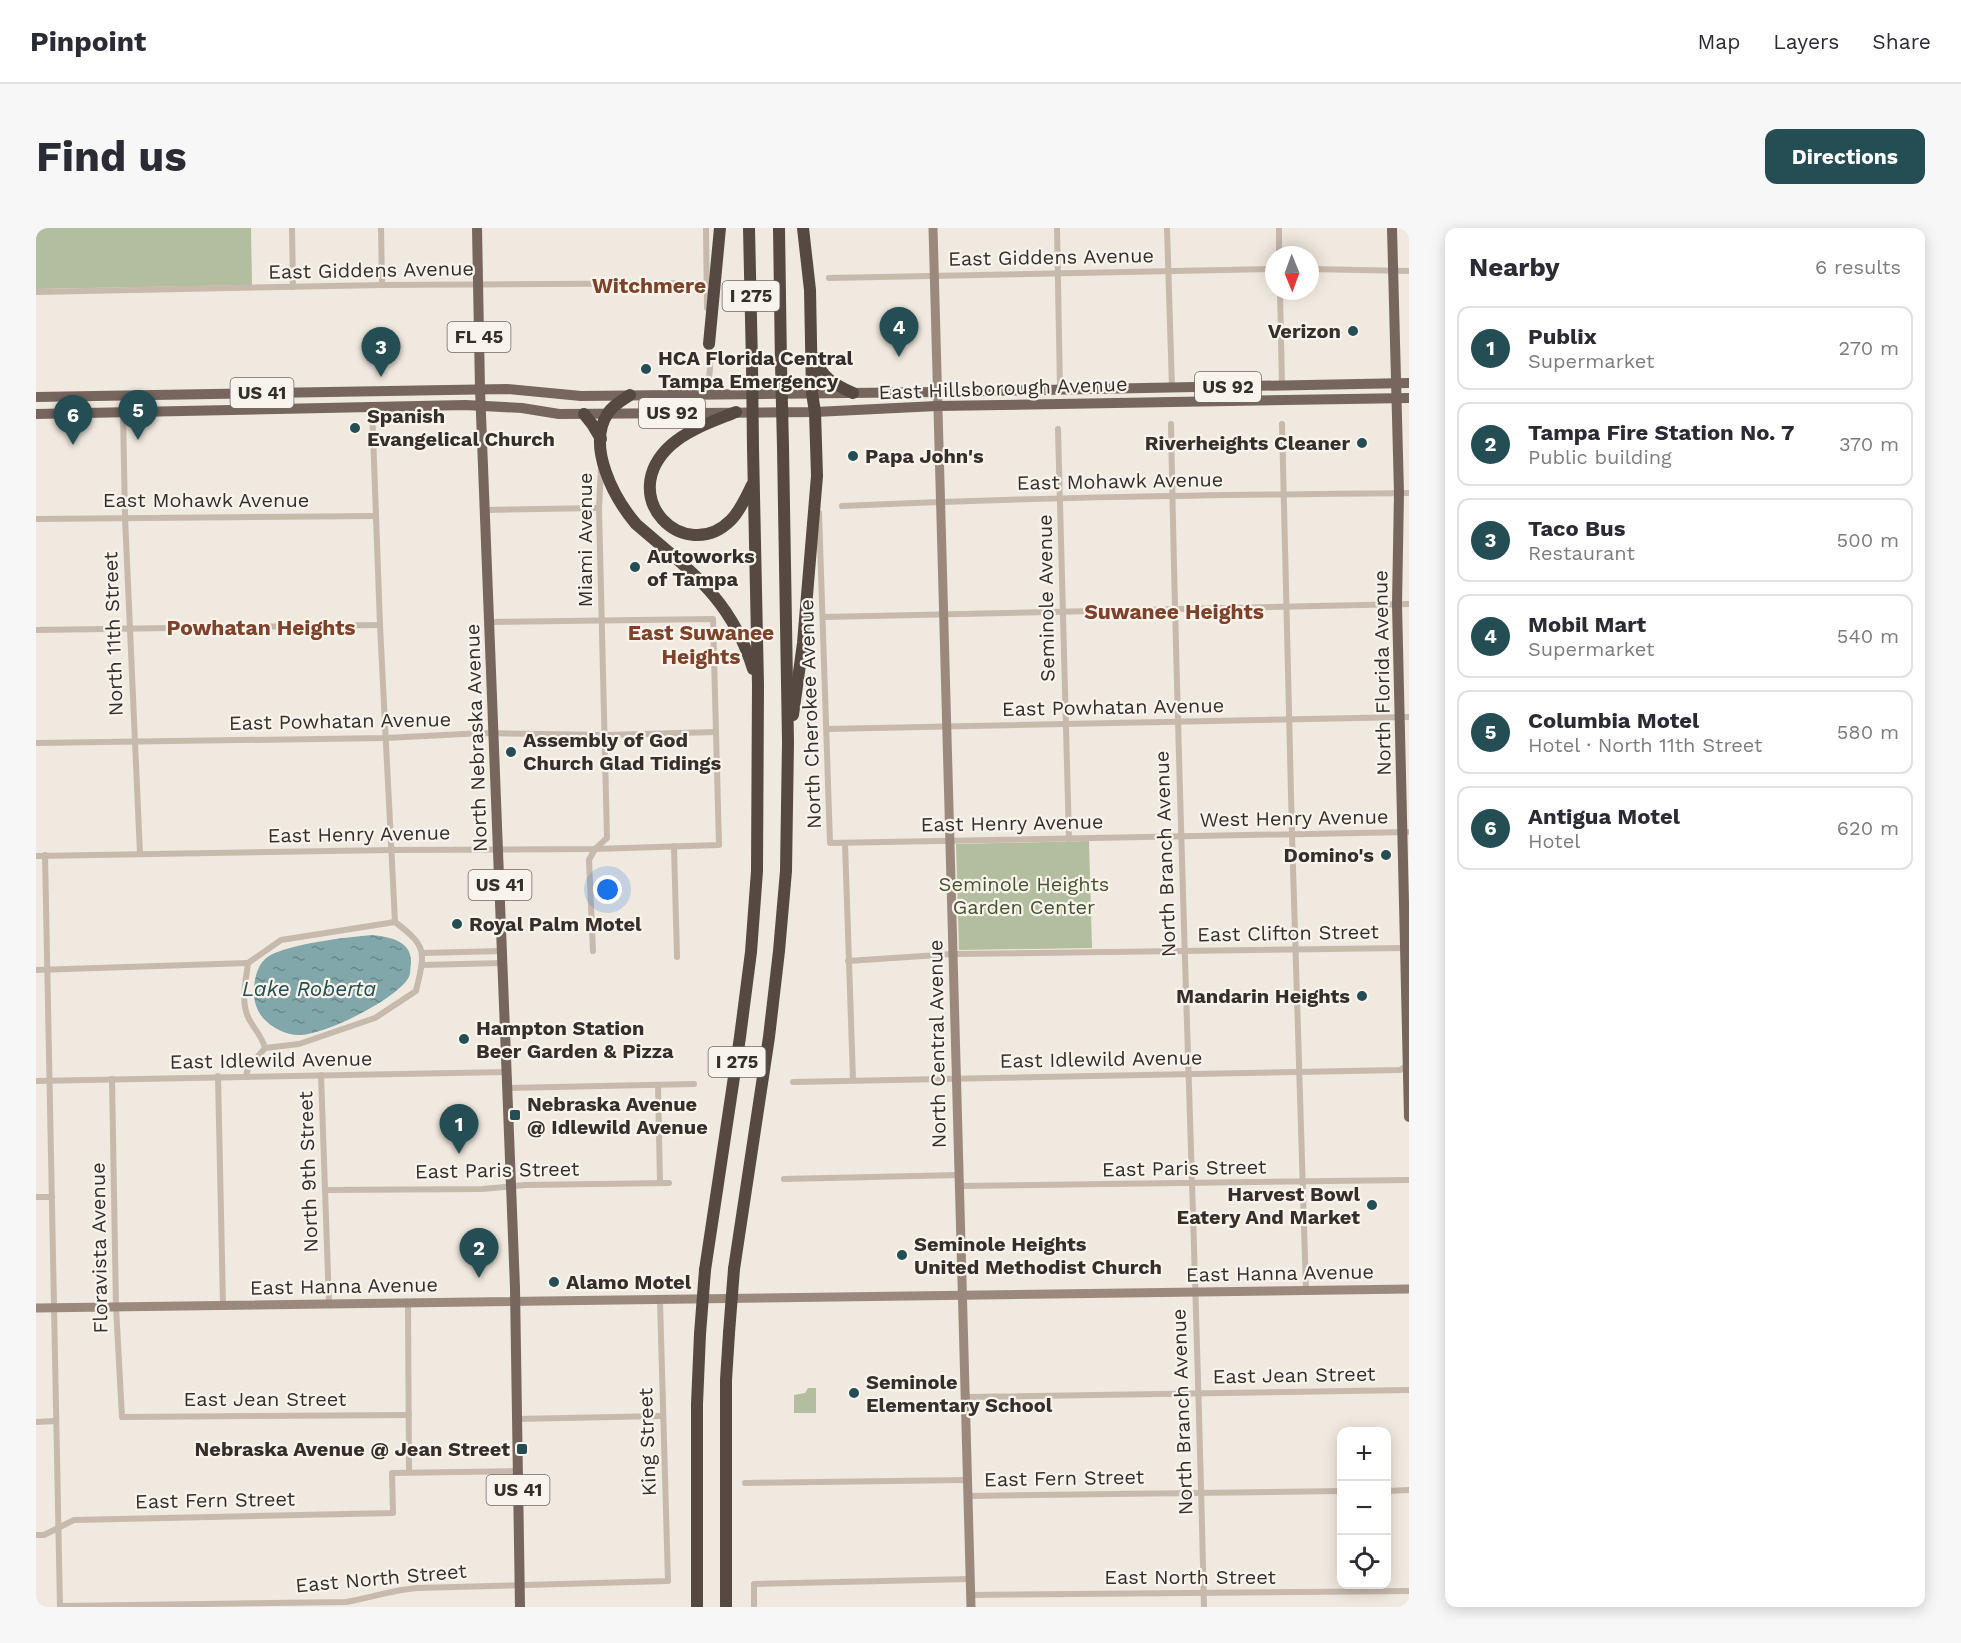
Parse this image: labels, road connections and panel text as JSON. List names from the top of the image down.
{
  "streets": {
    "highway": ["I 275"],
    "main road": [
      "FL 45",
      "US 92",
      "East Hillsborough Avenue",
      "US 41",
      "North Florida Avenue",
      "North Nebraska Avenue"
    ],
    "street": [
      "East Giddens Avenue",
      "East Mohawk Avenue",
      "Miami Avenue",
      "Seminole Avenue",
      "North 11th Street",
      "East Powhatan Avenue",
      "North Cherokee Avenue",
      "West Henry Avenue",
      "East Henry Avenue",
      "North Branch Avenue",
      "East Clifton Street",
      "North Central Avenue",
      "East Idlewild Avenue",
      "East Paris Street",
      "North 9th Street",
      "Floravista Avenue",
      "East Hanna Avenue",
      "East Jean Street",
      "King Street",
      "East Fern Street",
      "East North Street"
    ]
  },
  "crossings": [
    ["East Giddens Avenue", "North Nebraska Avenue"],
    ["East Giddens Avenue", "North Central Avenue"],
    ["US 92", "East Hillsborough Avenue"],
    ["US 92", "North Florida Avenue"],
    ["East Hillsborough Avenue", "North 11th Street"],
    ["East Hillsborough Avenue", "North Florida Avenue"],
    ["East Hillsborough Avenue", "North Nebraska Avenue"],
    ["East Hillsborough Avenue", "North Central Avenue"],
    ["East Mohawk Avenue", "Seminole Avenue"],
    ["East Mohawk Avenue", "North 11th Street"],
    ["East Mohawk Avenue", "North Florida Avenue"],
    ["East Mohawk Avenue", "North Branch Avenue"],
    ["East Mohawk Avenue", "North Central Avenue"],
    ["Miami Avenue", "East Powhatan Avenue"],
    ["Miami Avenue", "East Henry Avenue"],
    ["Seminole Avenue", "East Powhatan Avenue"],
    ["Seminole Avenue", "East Henry Avenue"],
    ["North 11th Street", "East Powhatan Avenue"],
    ["North 11th Street", "East Henry Avenue"],
    ["North Florida Avenue", "East Powhatan Avenue"],
    ["North Florida Avenue", "West Henry Avenue"],
    ["North Florida Avenue", "East Clifton Street"],
    ["North Florida Avenue", "East Idlewild Avenue"],
    ["East Powhatan Avenue", "North Cherokee Avenue"],
    ["East Powhatan Avenue", "North Nebraska Avenue"],
    ["East Powhatan Avenue", "East Henry Avenue"],
    ["East Powhatan Avenue", "North Branch Avenue"],
    ["East Powhatan Avenue", "North Central Avenue"],
    ["North Cherokee Avenue", "East Henry Avenue"],
    ["North Cherokee Avenue", "East Clifton Street"],
    ["North Cherokee Avenue", "East Idlewild Avenue"],
    ["North Nebraska Avenue", "East Henry Avenue"],
    ["North Nebraska Avenue", "East Idlewild Avenue"],
    ["North Nebraska Avenue", "East Paris Street"],
    ["North Nebraska Avenue", "East Hanna Avenue"],
    ["North Nebraska Avenue", "East North Street"],
    ["West Henry Avenue", "East Henry Avenue"],
    ["West Henry Avenue", "North Branch Avenue"],
    ["East Henry Avenue", "North Branch Avenue"],
    ["East Henry Avenue", "North Central Avenue"],
    ["North Branch Avenue", "East Clifton Street"],
    ["North Branch Avenue", "East Idlewild Avenue"],
    ["North Branch Avenue", "East Paris Street"],
    ["North Branch Avenue", "East Hanna Avenue"],
    ["North Branch Avenue", "East Jean Street"],
    ["North Branch Avenue", "East Fern Street"],
    ["North Branch Avenue", "East North Street"],
    ["East Clifton Street", "North Central Avenue"],
    ["North Central Avenue", "East Idlewild Avenue"],
    ["North Central Avenue", "East Paris Street"],
    ["North Central Avenue", "East Hanna Avenue"],
    ["North Central Avenue", "East Jean Street"],
    ["North Central Avenue", "East Fern Street"],
    ["North Central Avenue", "East North Street"],
    ["East Idlewild Avenue", "North 9th Street"],
    ["East Idlewild Avenue", "Floravista Avenue"],
    ["East Paris Street", "North 9th Street"],
    ["North 9th Street", "East Hanna Avenue"],
    ["Floravista Avenue", "East Hanna Avenue"],
    ["Floravista Avenue", "East Jean Street"],
    ["East Hanna Avenue", "King Street"],
    ["King Street", "East North Street"]
  ],
  "districts": [
    "Witchmere",
    "Suwanee Heights",
    "Powhatan Heights",
    "East Suwanee Heights"
  ],
  "water": ["Lake Roberta"],
  "parks": ["Seminole Heights Garden Center"],
  "places": {
    "other": [
      "Verizon",
      "HCA Florida Central Tampa Emergency",
      "Spanish Evangelical Church",
      "Riverheights Cleaner",
      "Papa John's",
      "Autoworks of Tampa",
      "Assembly of God Church Glad Tidings",
      "Domino's",
      "Royal Palm Motel",
      "Mandarin Heights",
      "Hampton Station Beer Garden & Pizza",
      "Harvest Bowl Eatery And Market",
      "Seminole Heights United Methodist Church",
      "Alamo Motel",
      "Seminole Elementary School"
    ],
    "transit": ["Nebraska Avenue @ Idlewild Avenue", "Nebraska Avenue @ Jean Street"]
  },
  "north": "bottom",
  "page": {
    "header": "Pinpoint",
    "nav": ["Map", "Layers", "Share"],
    "buttons": "Directions",
    "title": "Find us",
    "heading": ["Nearby", "6 results"],
    "list": [
      {
        "mark": "1",
        "name": "Publix",
        "note": "Supermarket",
        "value": "270 m"
      },
      {
        "mark": "2",
        "name": "Tampa Fire Station No. 7",
        "note": "Public building",
        "value": "370 m"
      },
      {
        "mark": "3",
        "name": "Taco Bus",
        "note": "Restaurant",
        "value": "500 m"
      },
      {
        "mark": "4",
        "name": "Mobil Mart",
        "note": "Supermarket",
        "value": "540 m"
      },
      {
        "mark": "5",
        "name": "Columbia Motel",
        "note": "Hotel · North 11th Street",
        "value": "580 m"
      },
      {
        "mark": "6",
        "name": "Antigua Motel",
        "note": "Hotel",
        "value": "620 m"
      }
    ],
    "pins": [
      "4",
      "3",
      "5",
      "6",
      "1",
      "2"
    ],
    "map_buttons": ["+", "−"]
  }
}
